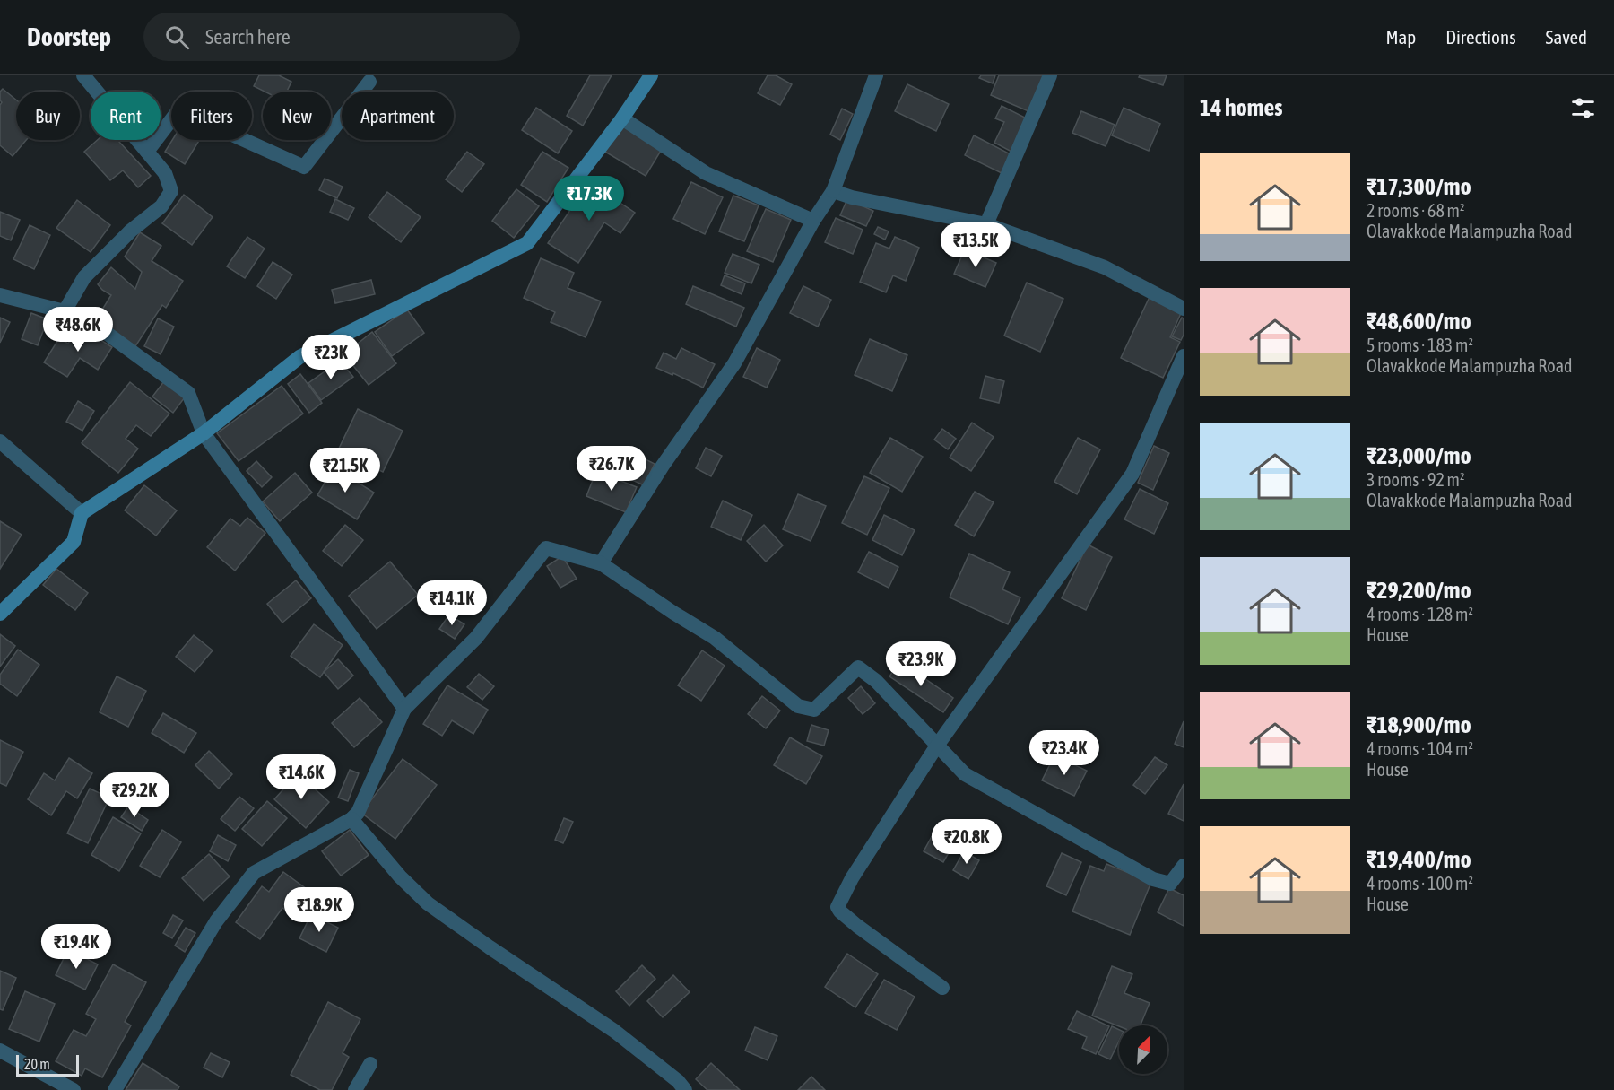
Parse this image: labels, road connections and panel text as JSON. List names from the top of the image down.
{
  "scale_bar": "20 m",
  "north": "top right",
  "page": {
    "header": "Doorstep",
    "search": "Search here",
    "nav": ["Map", "Directions", "Saved"],
    "heading": "14 homes",
    "chip": [
      "Buy",
      "Rent",
      "Filters",
      "New",
      "Apartment"
    ],
    "list": [
      {
        "name": "₹17,300/mo",
        "note": "2 rooms · 68 m² · Olavakkode Malampuzha Road"
      },
      {
        "name": "₹48,600/mo",
        "note": "5 rooms · 183 m² · Olavakkode Malampuzha Road"
      },
      {
        "name": "₹23,000/mo",
        "note": "3 rooms · 92 m² · Olavakkode Malampuzha Road"
      },
      {
        "name": "₹29,200/mo",
        "note": "4 rooms · 128 m² · House"
      },
      {
        "name": "₹18,900/mo",
        "note": "4 rooms · 104 m² · House"
      },
      {
        "name": "₹19,400/mo",
        "note": "4 rooms · 100 m² · House"
      }
    ],
    "price": [
      "₹17.3K",
      "₹13.5K",
      "₹48.6K",
      "₹23K",
      "₹26.7K",
      "₹21.5K",
      "₹14.1K",
      "₹23.9K",
      "₹23.4K",
      "₹14.6K",
      "₹29.2K",
      "₹20.8K",
      "₹18.9K",
      "₹19.4K"
    ],
    "scale": "20 m"
  }
}
